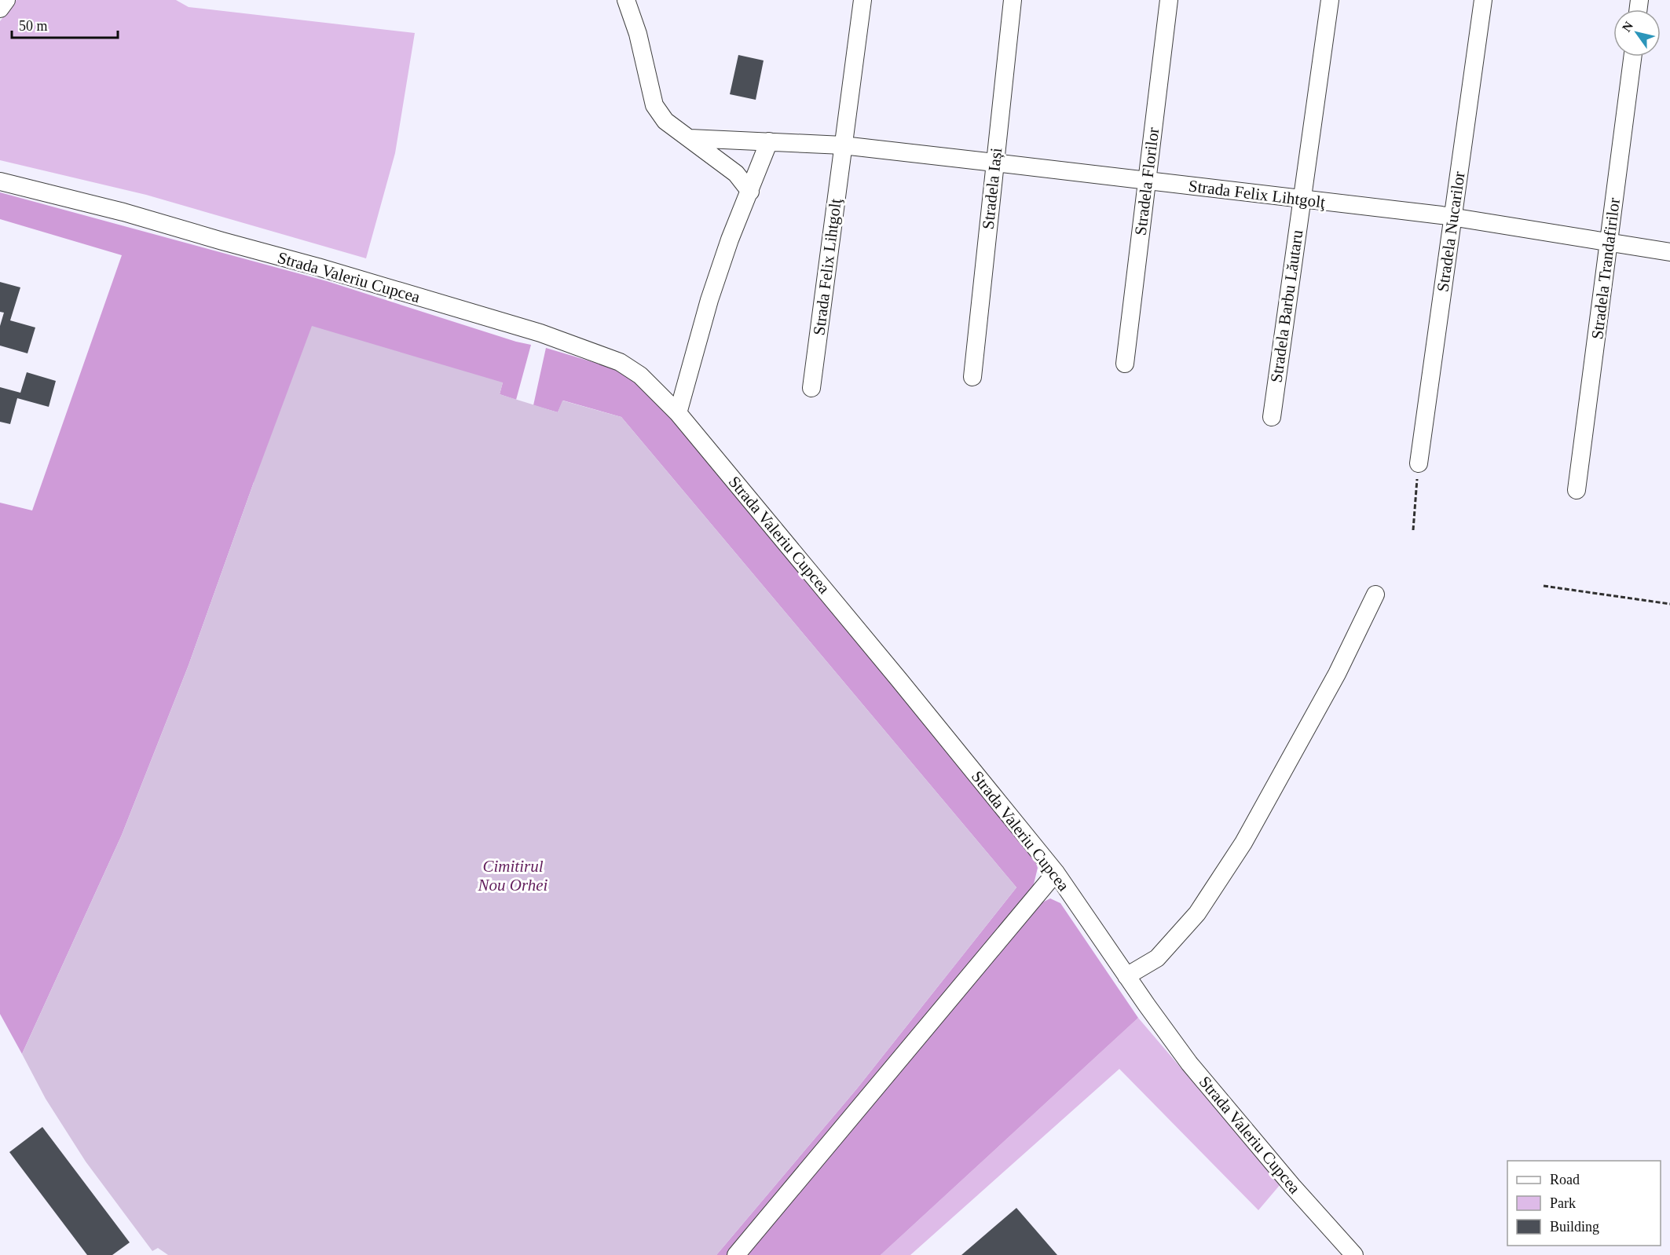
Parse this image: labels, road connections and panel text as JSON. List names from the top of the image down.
{
  "streets": {
    "street": [
      "Stradela Florilor",
      "Stradela Iași",
      "Strada Felix Lihtgolţ",
      "Stradela Nucarilor",
      "Stradela Trandafirilor",
      "Strada Valeriu Cupcea",
      "Stradela Barbu Lăutaru"
    ]
  },
  "crossings": [
    ["Stradela Florilor", "Strada Felix Lihtgolţ"],
    ["Stradela Iași", "Strada Felix Lihtgolţ"],
    ["Strada Felix Lihtgolţ", "Stradela Nucarilor"],
    ["Strada Felix Lihtgolţ", "Stradela Trandafirilor"],
    ["Strada Felix Lihtgolţ", "Stradela Barbu Lăutaru"]
  ],
  "parks": ["Cimitirul Nou Orhei"],
  "legend": ["Road", "Park", "Building"],
  "scale_bar": "50 m",
  "north": "top left"
}
